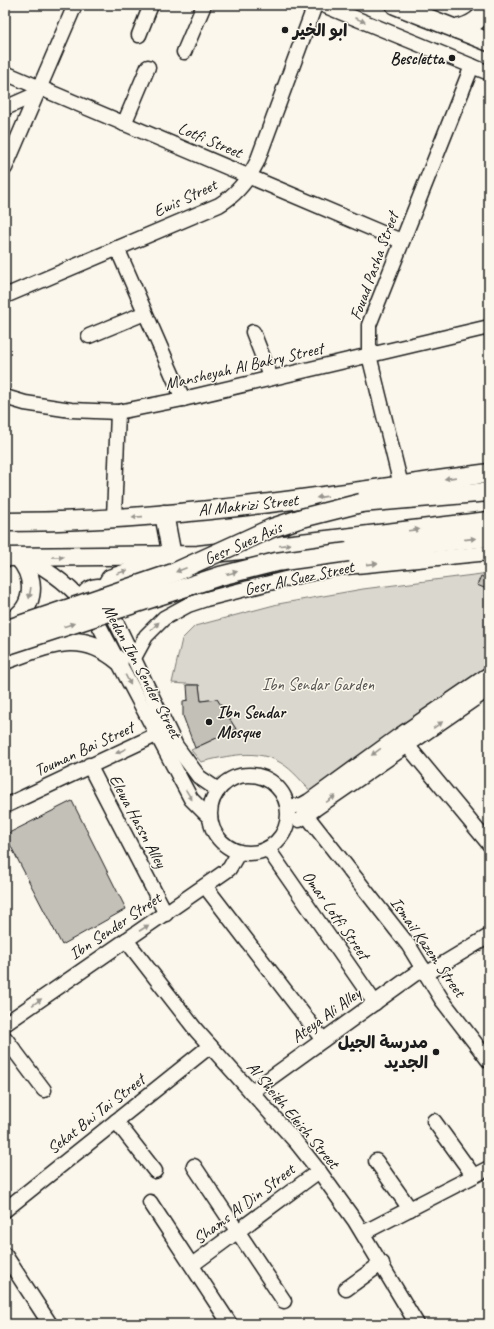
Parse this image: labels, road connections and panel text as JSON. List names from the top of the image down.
{
  "streets": {
    "main road": ["Al Makrizi Street", "Gesr Suez Axis"],
    "street": [
      "Lotfi Street",
      "Ewis Street",
      "Fouad Pasha Street",
      "Mansheyah Al Bakry Street",
      "Gesr Al Suez Street",
      "Medan Ibn Sender Street",
      "Touman Bai Street",
      "Elewa Hassn Alley",
      "Omar Lotfi Street",
      "Ibn Sender Street",
      "Ismail Kazem Street",
      "Ateya Ali Alley",
      "Sekat Bni Tai Street",
      "Al Sheikh Eleish Street",
      "Shams Al Din Street"
    ]
  },
  "crossings": [
    ["Lotfi Street", "Ewis Street"],
    ["Lotfi Street", "Fouad Pasha Street"],
    ["Fouad Pasha Street", "Mansheyah Al Bakry Street"],
    ["Fouad Pasha Street", "Al Makrizi Street"],
    ["Gesr Al Suez Street", "Medan Ibn Sender Street"],
    ["Medan Ibn Sender Street", "Touman Bai Street"],
    ["Medan Ibn Sender Street", "Omar Lotfi Street"],
    ["Medan Ibn Sender Street", "Ibn Sender Street"],
    ["Touman Bai Street", "Elewa Hassn Alley"],
    ["Elewa Hassn Alley", "Ibn Sender Street"],
    ["Omar Lotfi Street", "Ibn Sender Street"],
    ["Omar Lotfi Street", "Ateya Ali Alley"],
    ["Ibn Sender Street", "Al Sheikh Eleish Street"],
    ["Ismail Kazem Street", "Ateya Ali Alley"],
    ["Ateya Ali Alley", "Al Sheikh Eleish Street"],
    ["Sekat Bni Tai Street", "Al Sheikh Eleish Street"],
    ["Al Sheikh Eleish Street", "Shams Al Din Street"]
  ],
  "one_way": ["Gesr Al Suez Street", "Touman Bai Street", "Ibn Sender Street"],
  "parks": ["Ibn Sendar Garden"],
  "places": [
    "ابو الخير",
    "Bescletta",
    "Ibn Sendar Mosque",
    "مدرسة الجيل الجديد"
  ]
}
